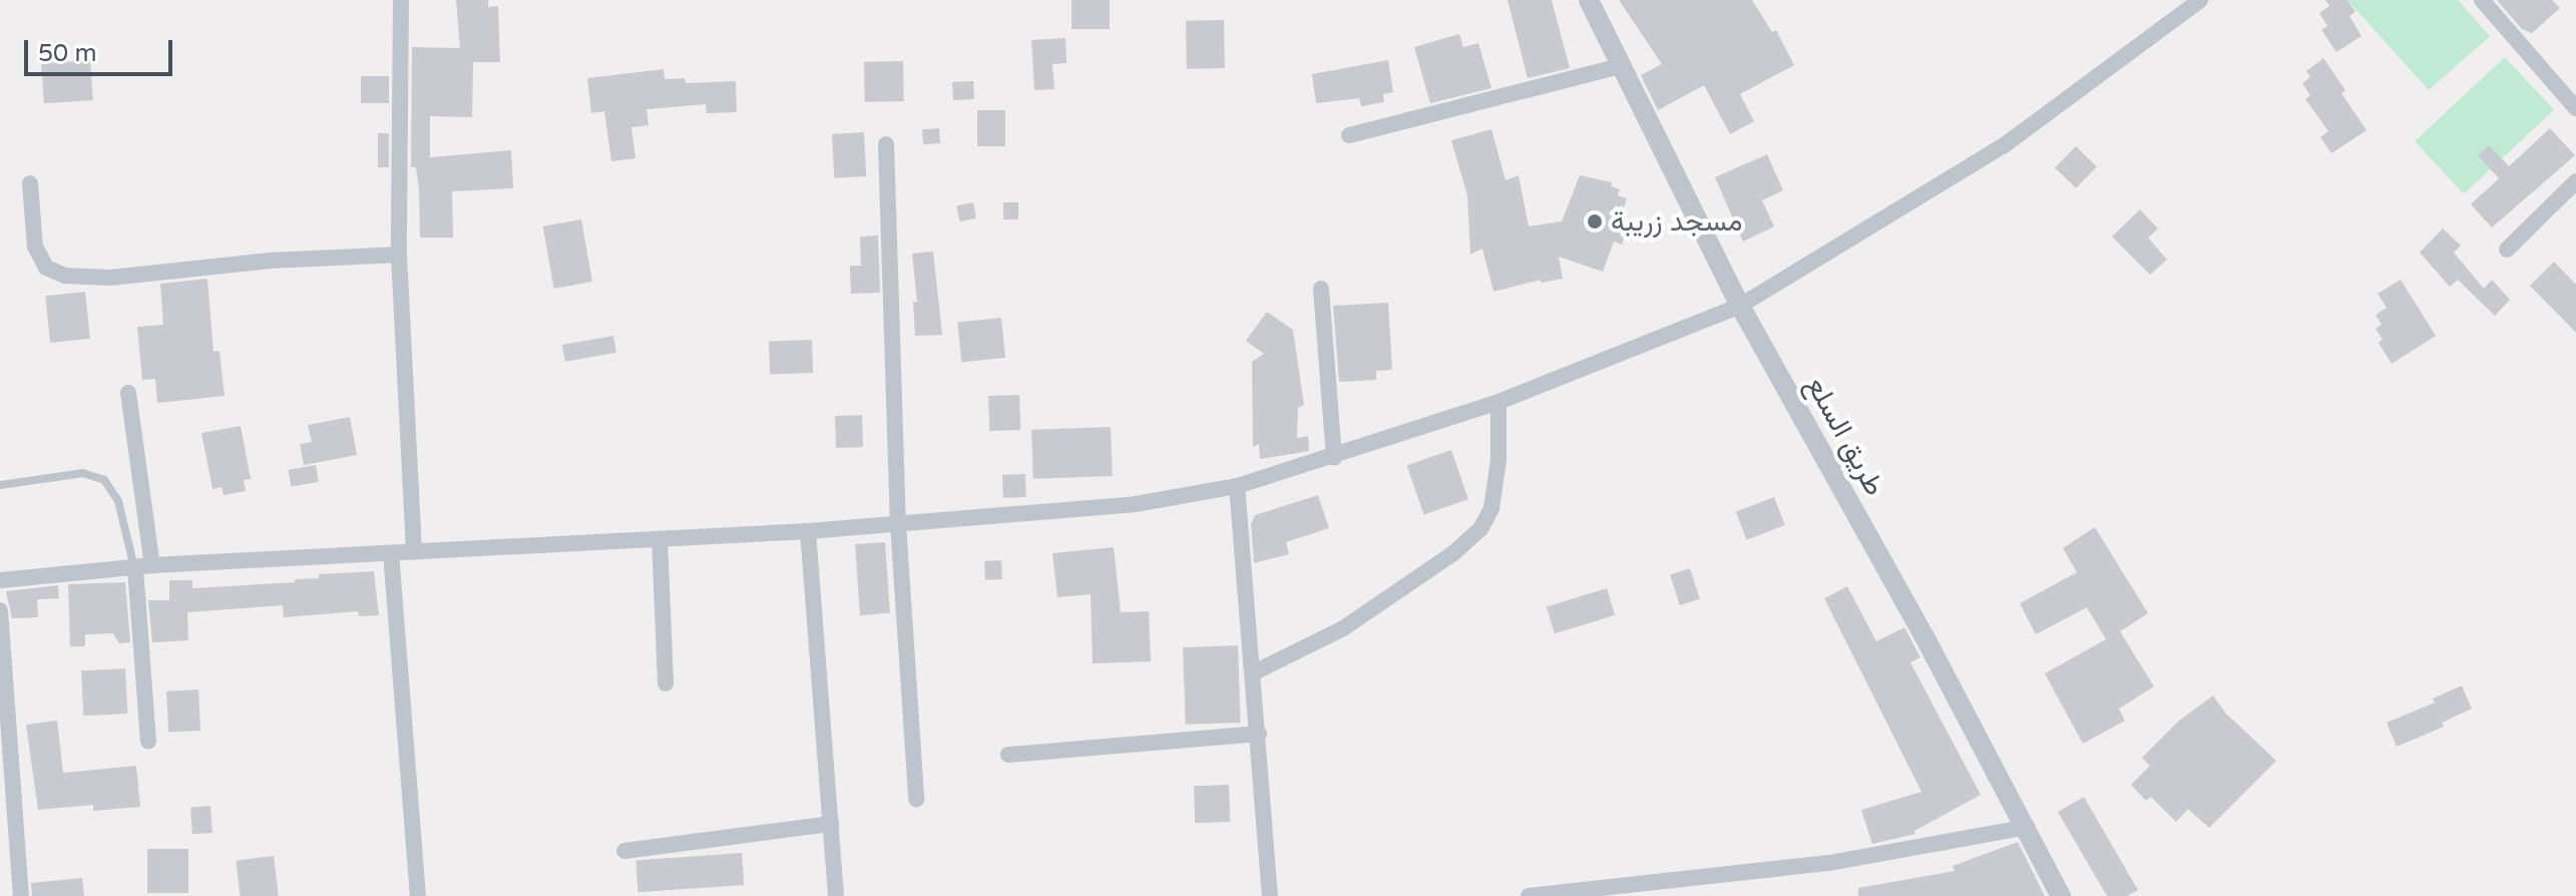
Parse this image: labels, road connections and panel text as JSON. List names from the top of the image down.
{
  "streets": {
    "street": ["طريق السلع"]
  },
  "places": ["مسجد زريبة"],
  "scale_bar": "50 m"
}
